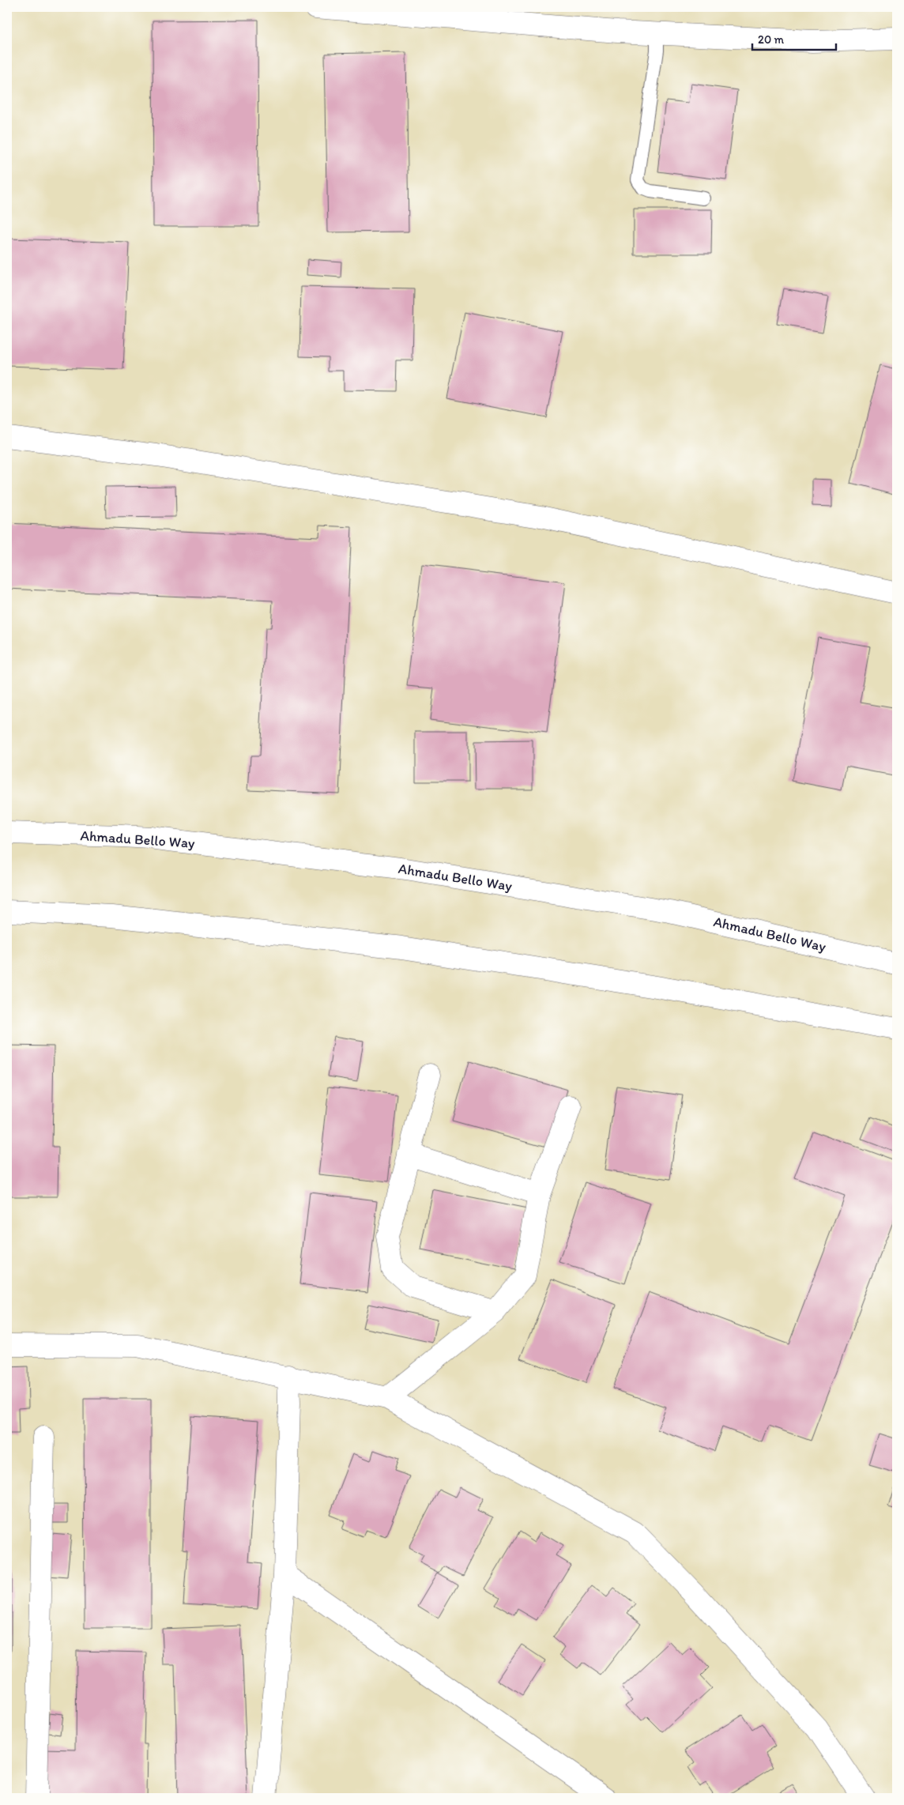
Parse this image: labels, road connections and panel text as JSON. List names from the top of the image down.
{
  "streets": {
    "street": ["Ahmadu Bello Way"]
  },
  "scale_bar": "20 m"
}
